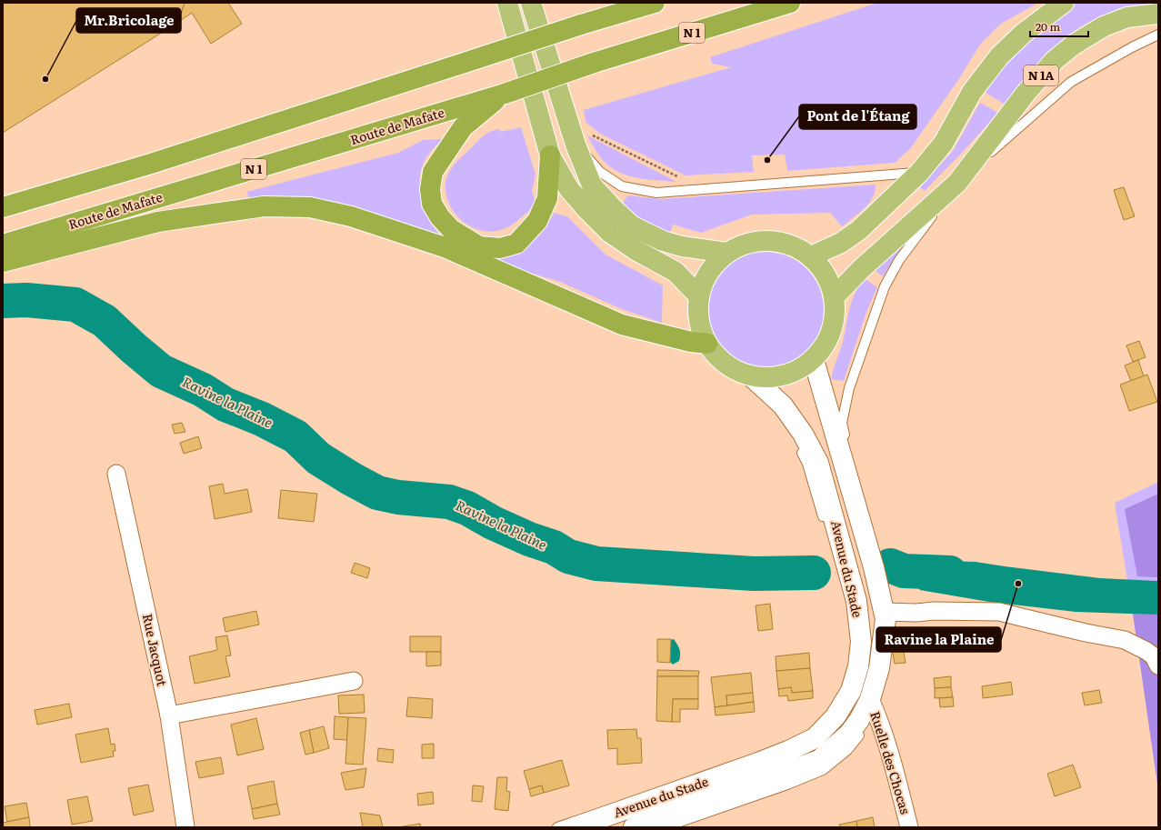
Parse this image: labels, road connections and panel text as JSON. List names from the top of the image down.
{
  "streets": {
    "highway": ["N 1", "Route de Mafate"],
    "main road": ["N 1A"],
    "street": ["Avenue du Stade", "Rue Jacquot", "Ruelle des Chocas"]
  },
  "crossings": [
    ["Avenue du Stade", "Ruelle des Chocas"]
  ],
  "water": ["Ravine la Plaine"],
  "places": ["Mr.Bricolage", "Pont de l'Étang", "Ravine la Plaine"],
  "scale_bar": "20 m"
}
